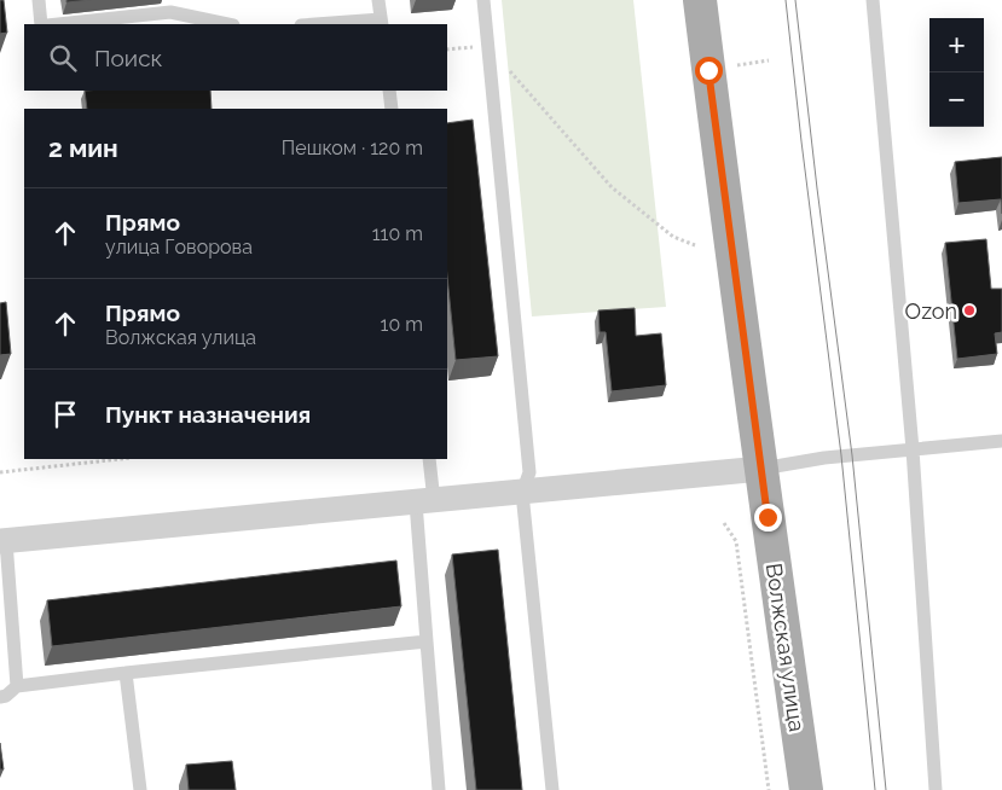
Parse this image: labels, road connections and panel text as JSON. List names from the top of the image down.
{
  "streets": {
    "main road": ["Волжская улица"]
  },
  "places": ["Ozon"],
  "page": {
    "map_buttons": ["+", "−"],
    "search": "Поиск",
    "heading": ["2 мин", "Пешком · 120 m"],
    "list": [
      ["Прямо", "улица Говорова", "110 m"],
      ["Прямо", "Волжская улица", "10 m"],
      "Пункт назначения"
    ]
  }
}
